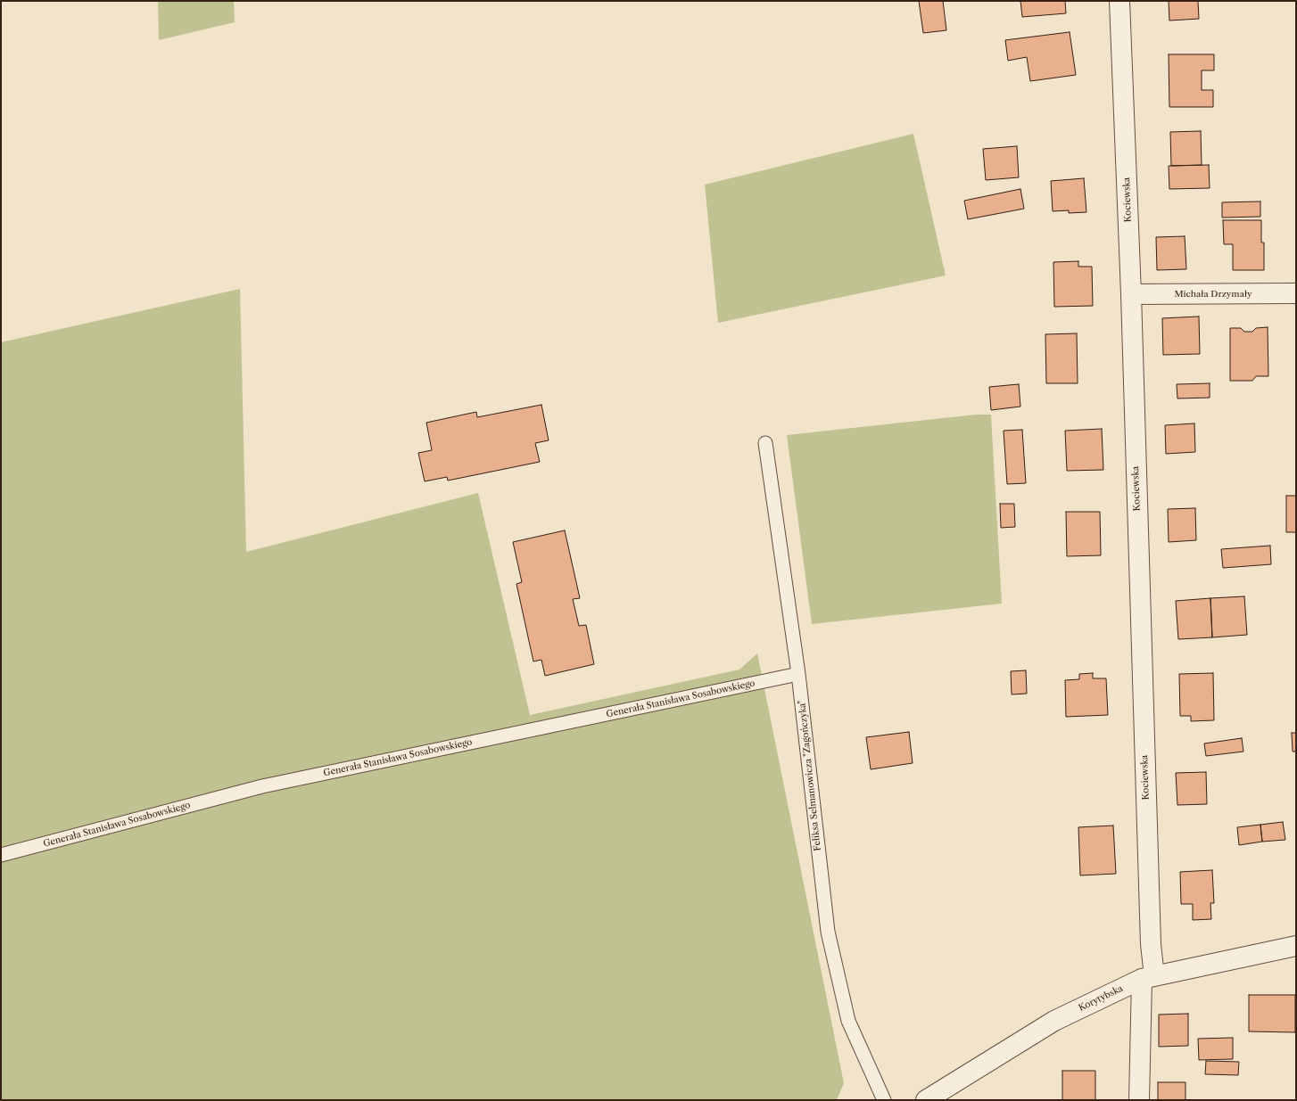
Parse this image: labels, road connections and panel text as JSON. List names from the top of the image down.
{
  "streets": {
    "street": ["Kociewska", "Michała Drzymały", "Korytybska"],
    "lane": ["Generała Stanisława Sosabowskiego", "Feliksa Selmanowicza \"Zagończyka\""]
  },
  "crossings": [
    ["Kociewska", "Michała Drzymały"],
    ["Kociewska", "Korytybska"],
    ["Generała Stanisława Sosabowskiego", "Feliksa Selmanowicza \"Zagończyka\""]
  ]
}
